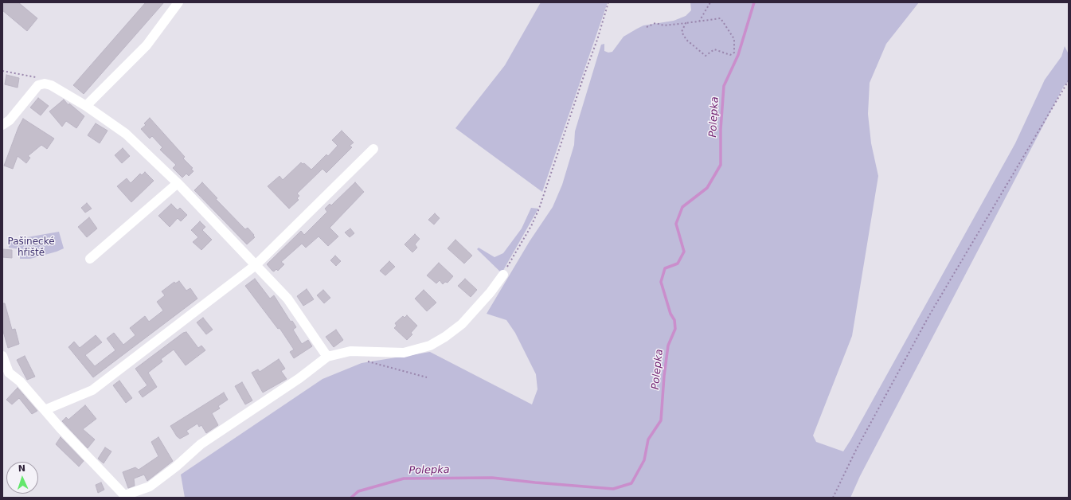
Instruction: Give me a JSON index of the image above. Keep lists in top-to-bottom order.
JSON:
{
  "water": ["Polepka"],
  "parks": ["Pašinecké hřiště"],
  "north": "top"
}
